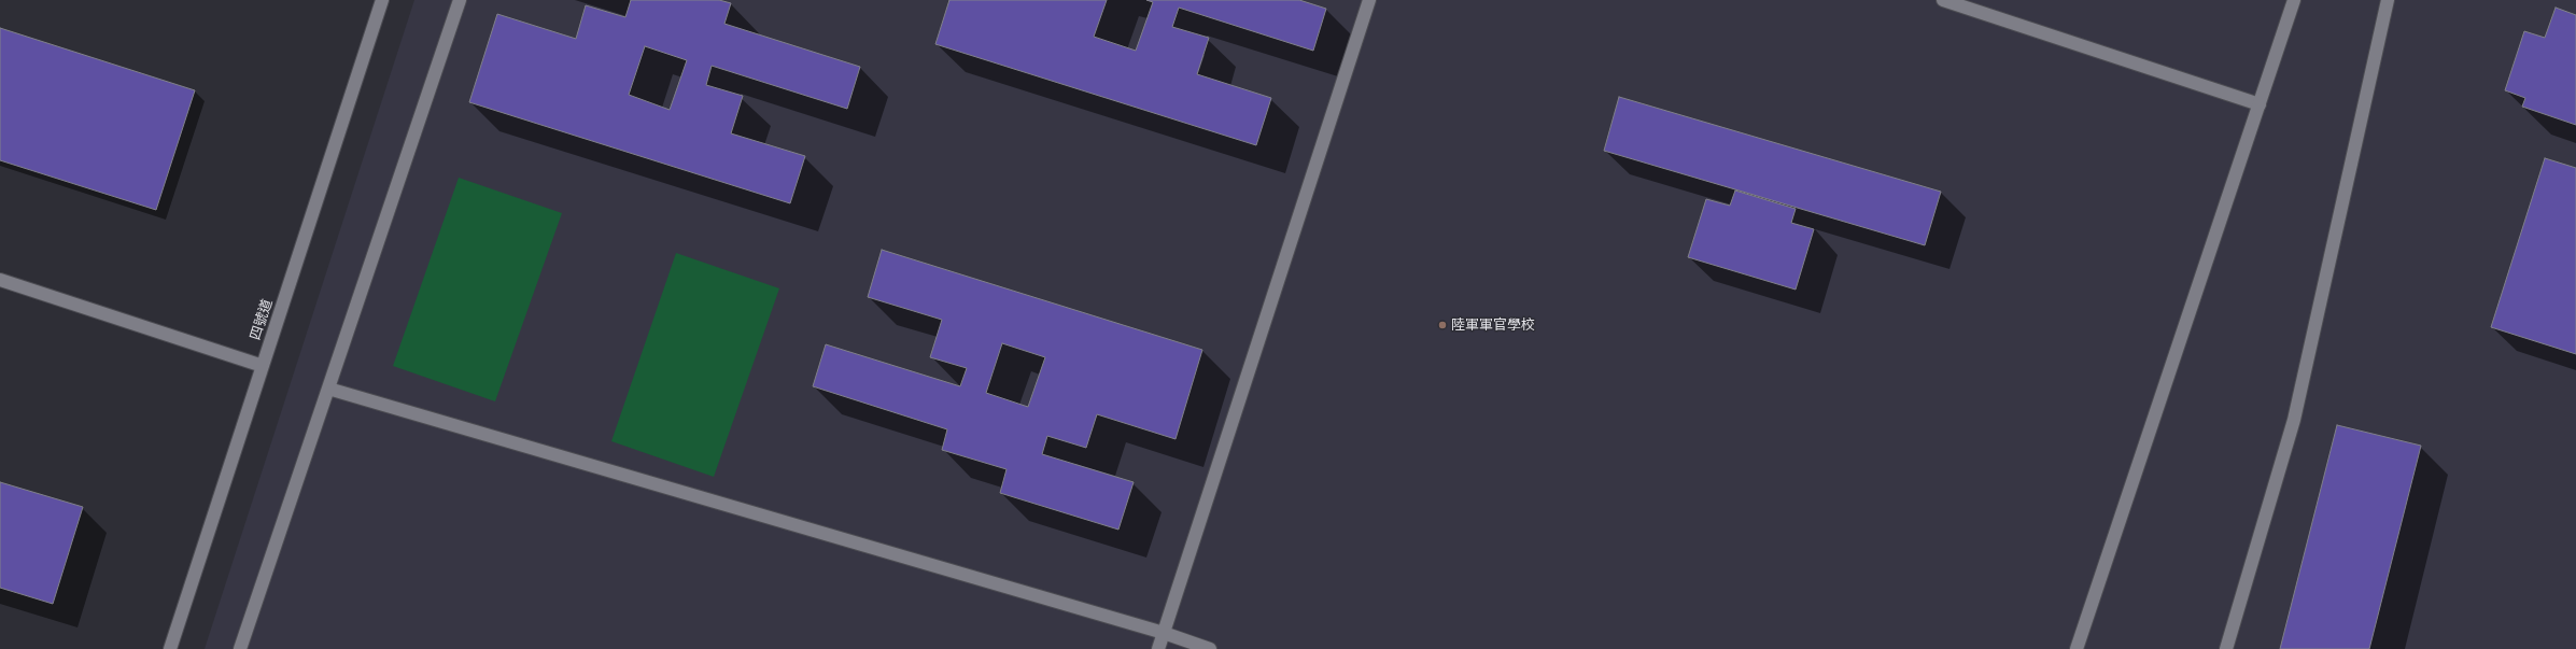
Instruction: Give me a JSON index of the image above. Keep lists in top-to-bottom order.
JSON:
{
  "streets": {
    "street": ["四號道"]
  },
  "places": ["陸軍軍官學校"]
}
